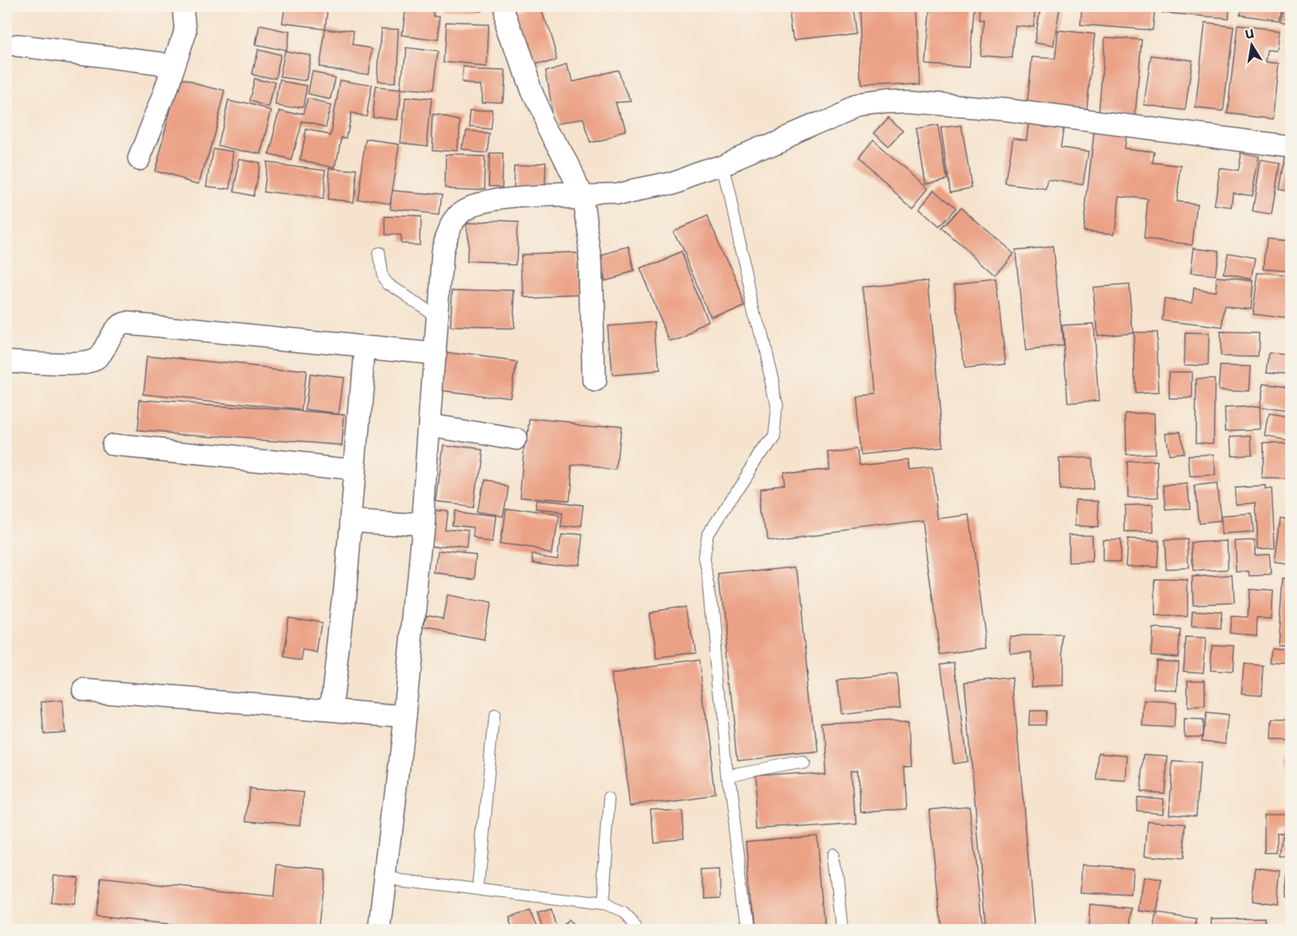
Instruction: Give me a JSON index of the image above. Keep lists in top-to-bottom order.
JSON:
{
  "north": "top"
}
